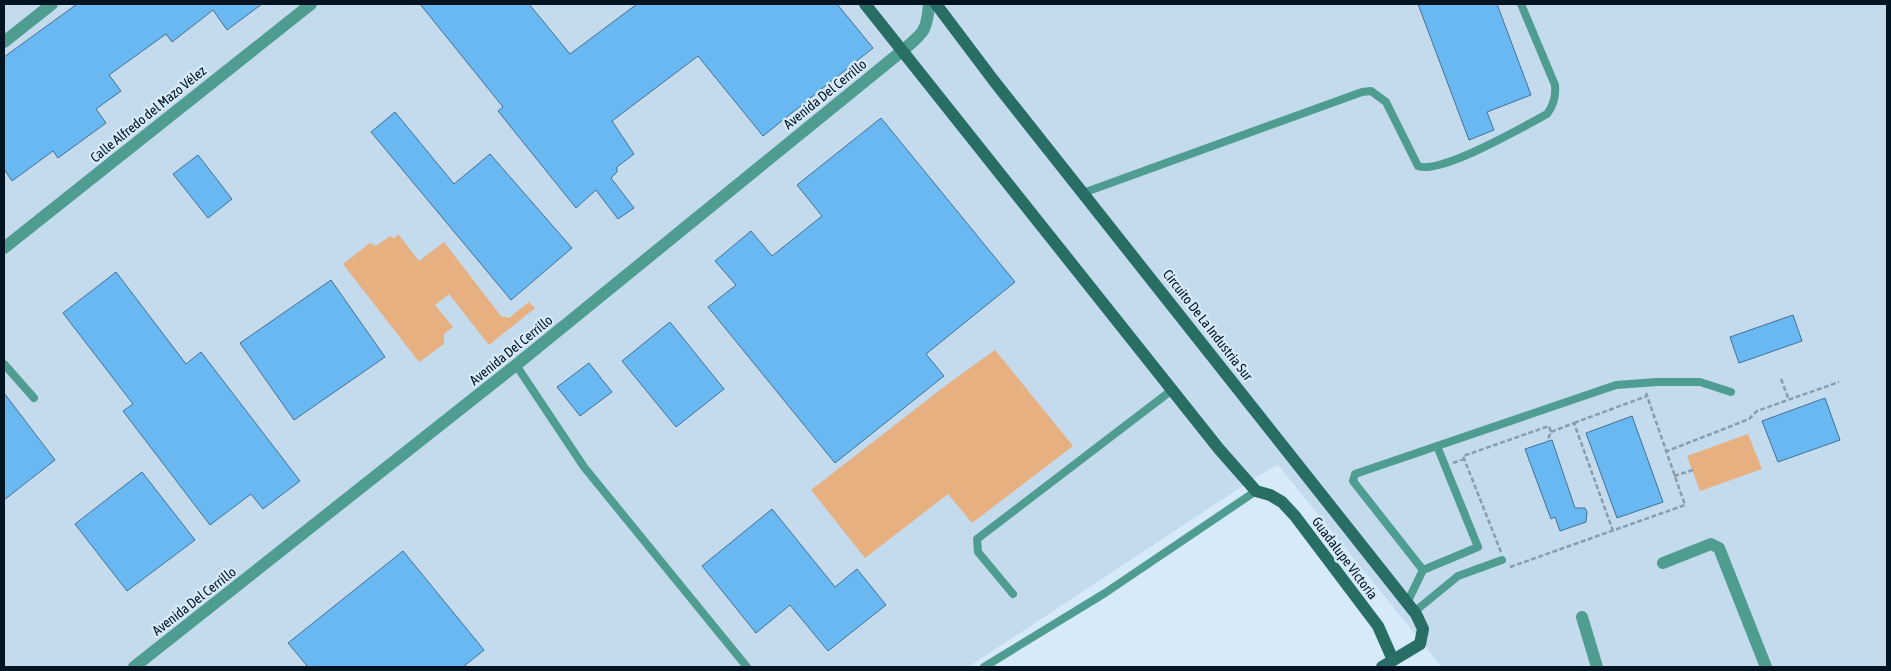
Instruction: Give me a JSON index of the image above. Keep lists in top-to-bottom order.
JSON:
{
  "streets": {
    "main road": ["Circuito De La Industria Sur", "Guadalupe Victoria"],
    "street": ["Avenida Del Cerrillo", "Calle Alfredo del Mazo Vélez"]
  },
  "crossings": [
    ["Circuito De La Industria Sur", "Guadalupe Victoria"]
  ]
}
